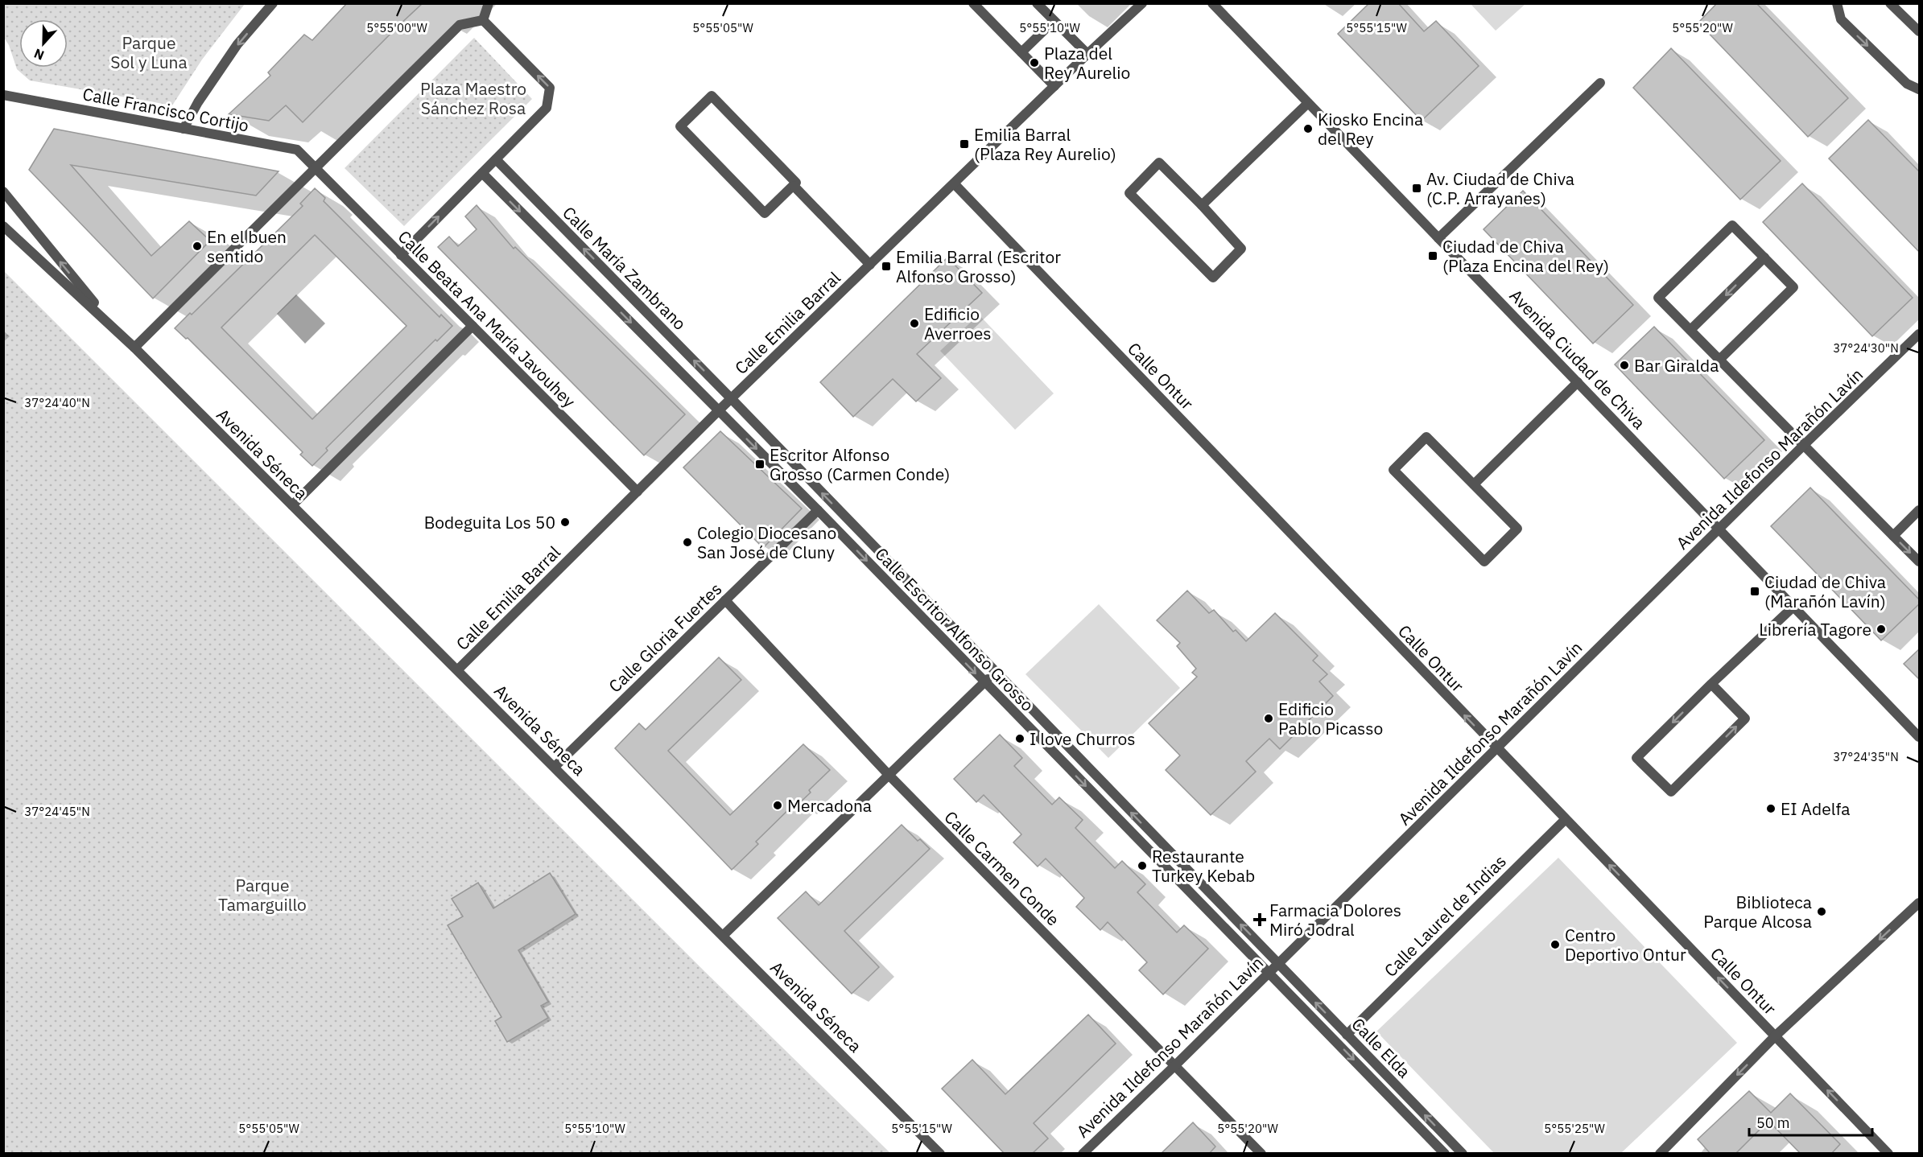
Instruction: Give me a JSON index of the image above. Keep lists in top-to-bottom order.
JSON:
{
  "streets": {
    "street": [
      "Calle Francisco Cortijo",
      "Calle María Zambrano",
      "Calle Beata Ana María Javouhey",
      "Calle Emilia Barral",
      "Avenida Ciudad de Chiva",
      "Calle Ontur",
      "Avenida Séneca",
      "Avenida Ildefonso Marañón Lavín",
      "Calle Escritor Alfonso Grosso",
      "Calle Gloria Fuertes",
      "Calle Carmen Conde",
      "Calle Laurel de Indias",
      "Calle Elda"
    ]
  },
  "crossings": [
    ["Calle Francisco Cortijo", "Calle Beata Ana María Javouhey"],
    ["Calle María Zambrano", "Calle Emilia Barral"],
    ["Calle María Zambrano", "Calle Escritor Alfonso Grosso"],
    ["Calle Beata Ana María Javouhey", "Calle Emilia Barral"],
    ["Calle Emilia Barral", "Calle Ontur"],
    ["Calle Emilia Barral", "Avenida Séneca"],
    ["Calle Emilia Barral", "Calle Escritor Alfonso Grosso"],
    ["Avenida Ciudad de Chiva", "Avenida Ildefonso Marañón Lavín"],
    ["Calle Ontur", "Avenida Ildefonso Marañón Lavín"],
    ["Calle Ontur", "Calle Laurel de Indias"],
    ["Avenida Séneca", "Calle Gloria Fuertes"],
    ["Avenida Ildefonso Marañón Lavín", "Calle Escritor Alfonso Grosso"],
    ["Avenida Ildefonso Marañón Lavín", "Calle Carmen Conde"],
    ["Avenida Ildefonso Marañón Lavín", "Calle Elda"],
    ["Calle Escritor Alfonso Grosso", "Calle Gloria Fuertes"],
    ["Calle Escritor Alfonso Grosso", "Calle Elda"],
    ["Calle Gloria Fuertes", "Calle Carmen Conde"],
    ["Calle Laurel de Indias", "Calle Elda"]
  ],
  "one_way": ["Calle Ontur"],
  "parks": ["Parque Sol y Luna", "Plaza Maestro Sánchez Rosa", "Parque Tamarguillo"],
  "places": {
    "other": [
      "Plaza del Rey Aurelio",
      "Kiosko Encina del Rey",
      "En el buen sentido",
      "Edificio Averroes",
      "Bar Giralda",
      "Bodeguita Los 50",
      "Colegio Diocesano San José de Cluny",
      "Librería Tagore",
      "Edificio Pablo Picasso",
      "I love Churros",
      "Mercadona",
      "EI Adelfa",
      "Restaurante Turkey Kebab",
      "Biblioteca Parque Alcosa",
      "Centro Deportivo Ontur"
    ],
    "transit": [
      "Emilia Barral (Plaza Rey Aurelio)",
      "Av. Ciudad de Chiva (C.P. Arrayanes)",
      "Ciudad de Chiva (Plaza Encina del Rey)",
      "Emilia Barral (Escritor Alfonso Grosso)",
      "Escritor Alfonso Grosso (Carmen Conde)",
      "Ciudad de Chiva (Marañón Lavín)"
    ],
    "health": ["Farmacia Dolores Miró Jodral"]
  },
  "scale_bar": "50 m",
  "north": "bottom",
  "coordinates": [
    "5°55'00\"W",
    "5°55'05\"W",
    "5°55'10\"W",
    "5°55'15\"W",
    "5°55'20\"W",
    "37°24'30\"N",
    "37°24'40\"N",
    "37°24'35\"N",
    "37°24'45\"N",
    "5°55'25\"W"
  ]
}
